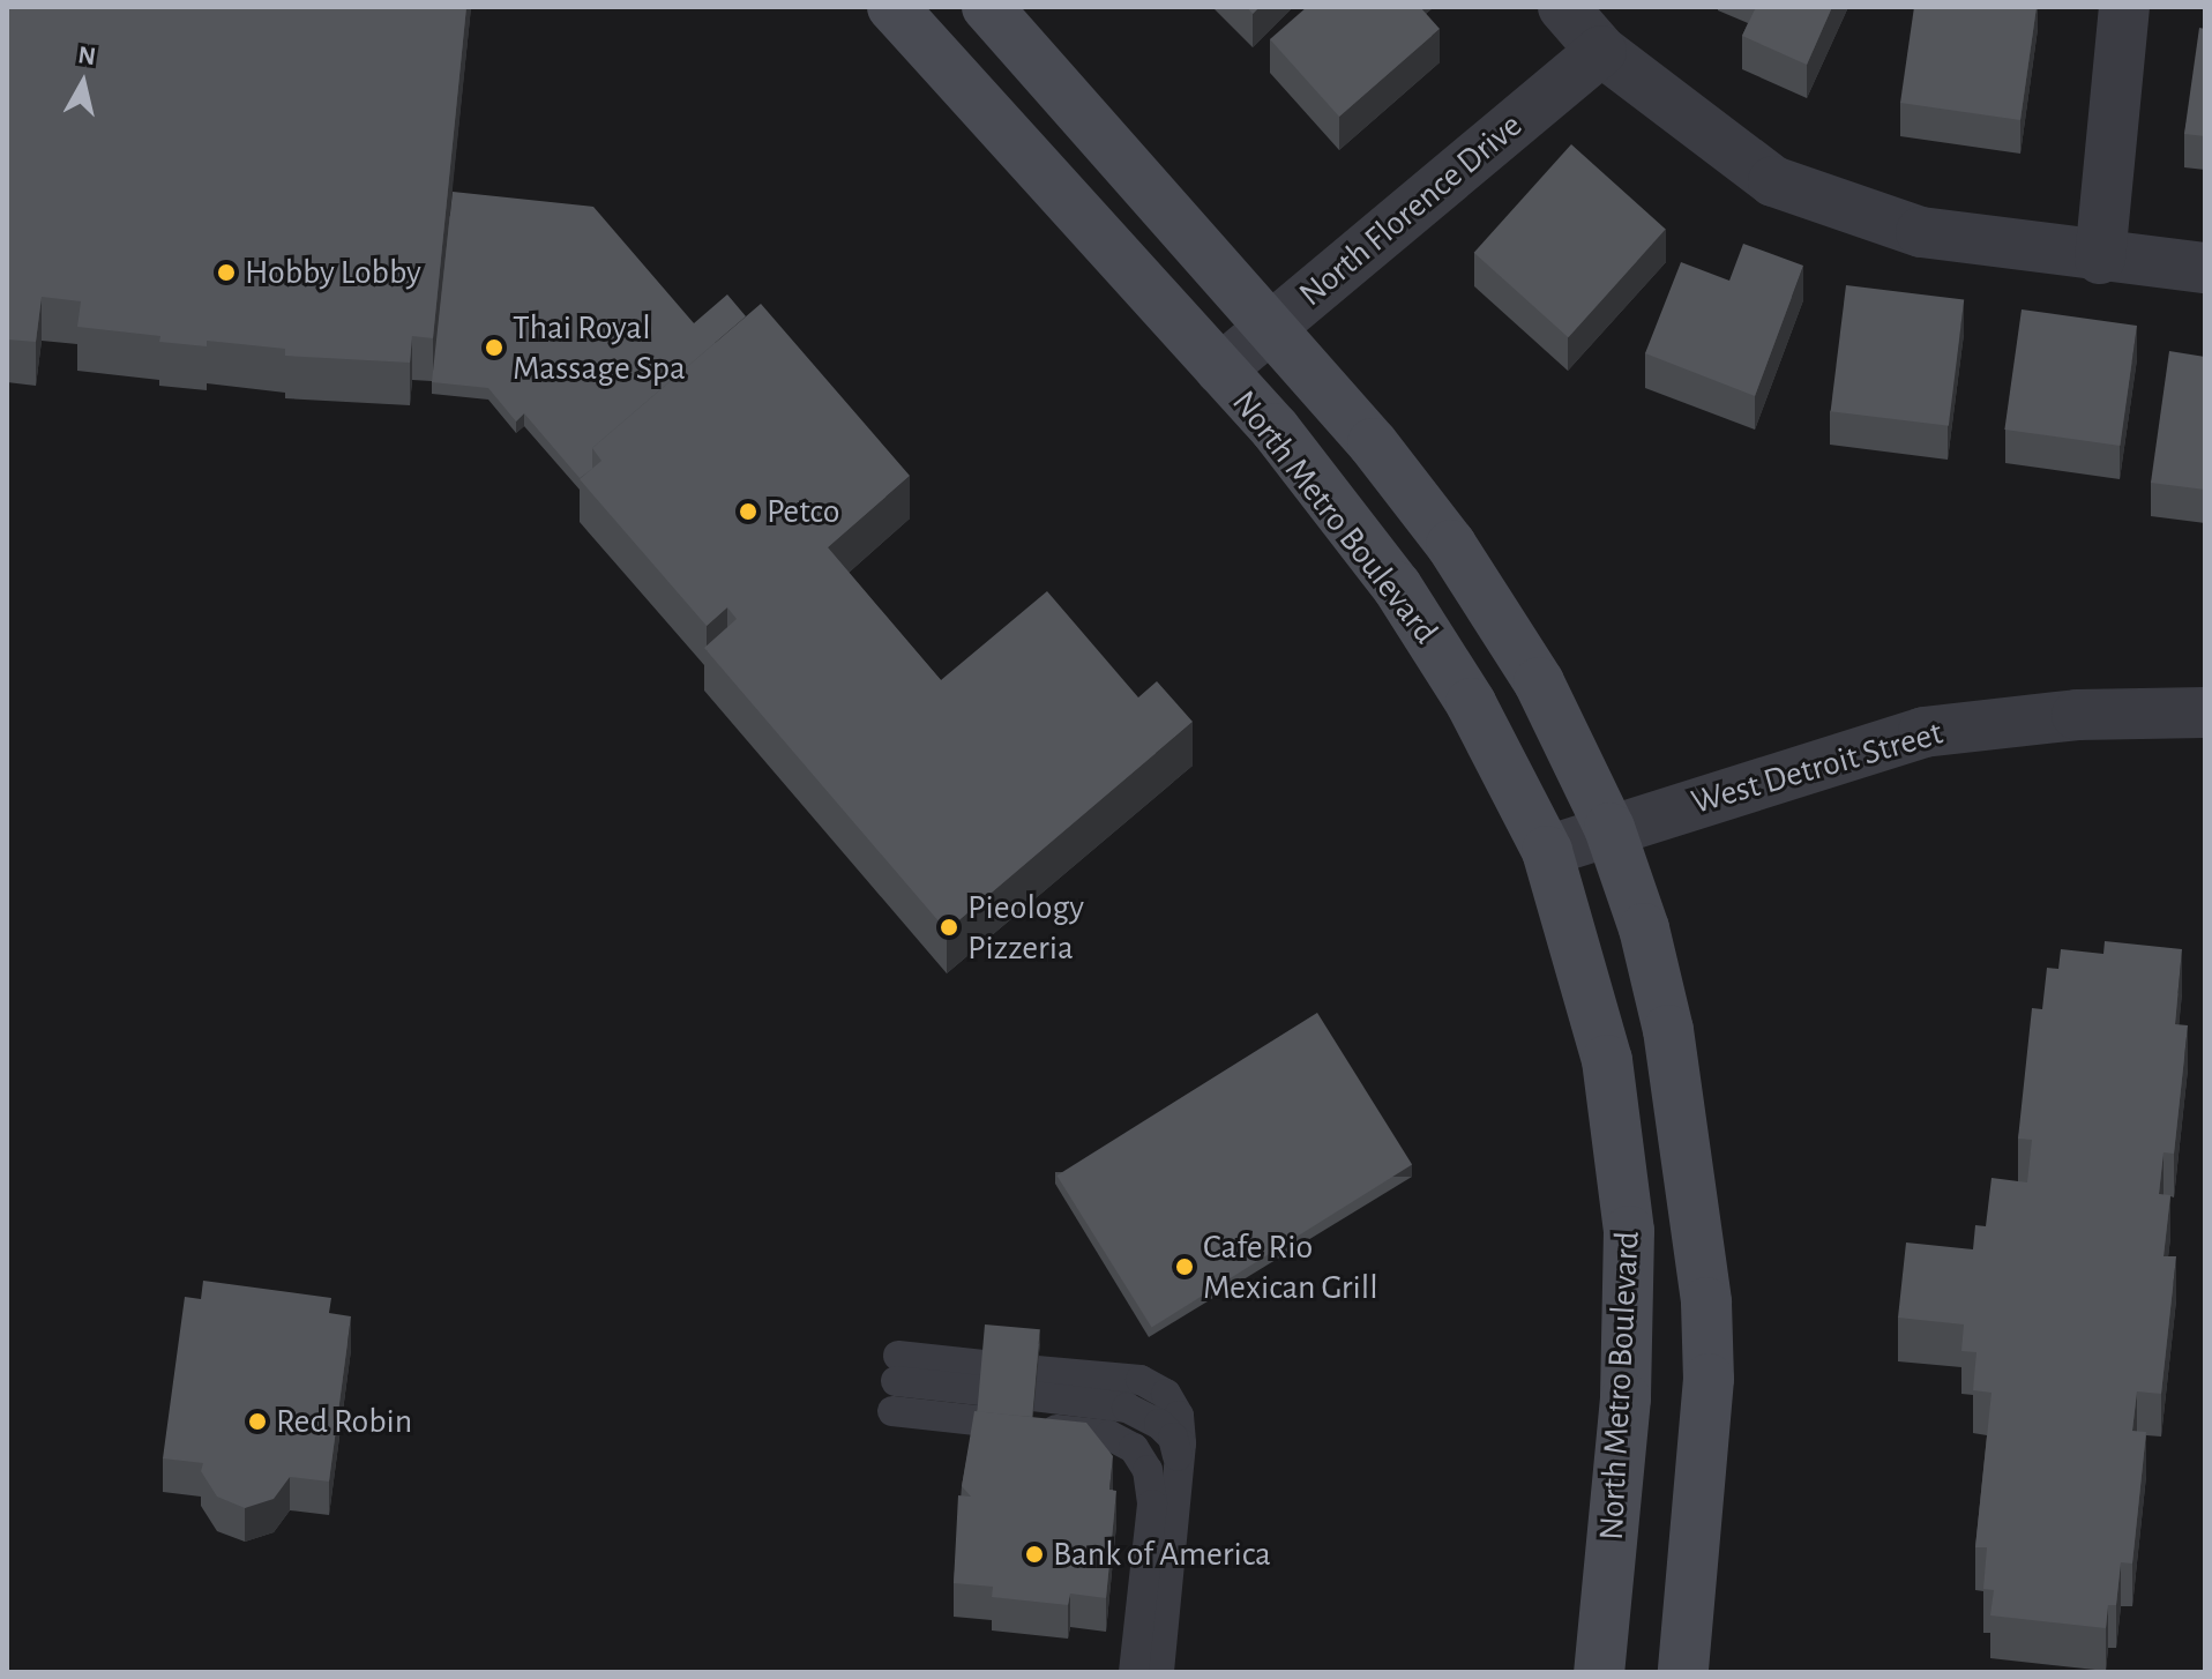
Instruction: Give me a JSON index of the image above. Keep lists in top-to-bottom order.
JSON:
{
  "streets": {
    "street": ["North Florence Drive", "North Metro Boulevard", "West Detroit Street"]
  },
  "crossings": [
    ["North Florence Drive", "North Metro Boulevard"],
    ["North Metro Boulevard", "West Detroit Street"]
  ],
  "places": [
    "Hobby Lobby",
    "Thai Royal Massage Spa",
    "Petco",
    "Pieology Pizzeria",
    "Cafe Rio Mexican Grill",
    "Red Robin",
    "Bank of America"
  ],
  "north": "top"
}
